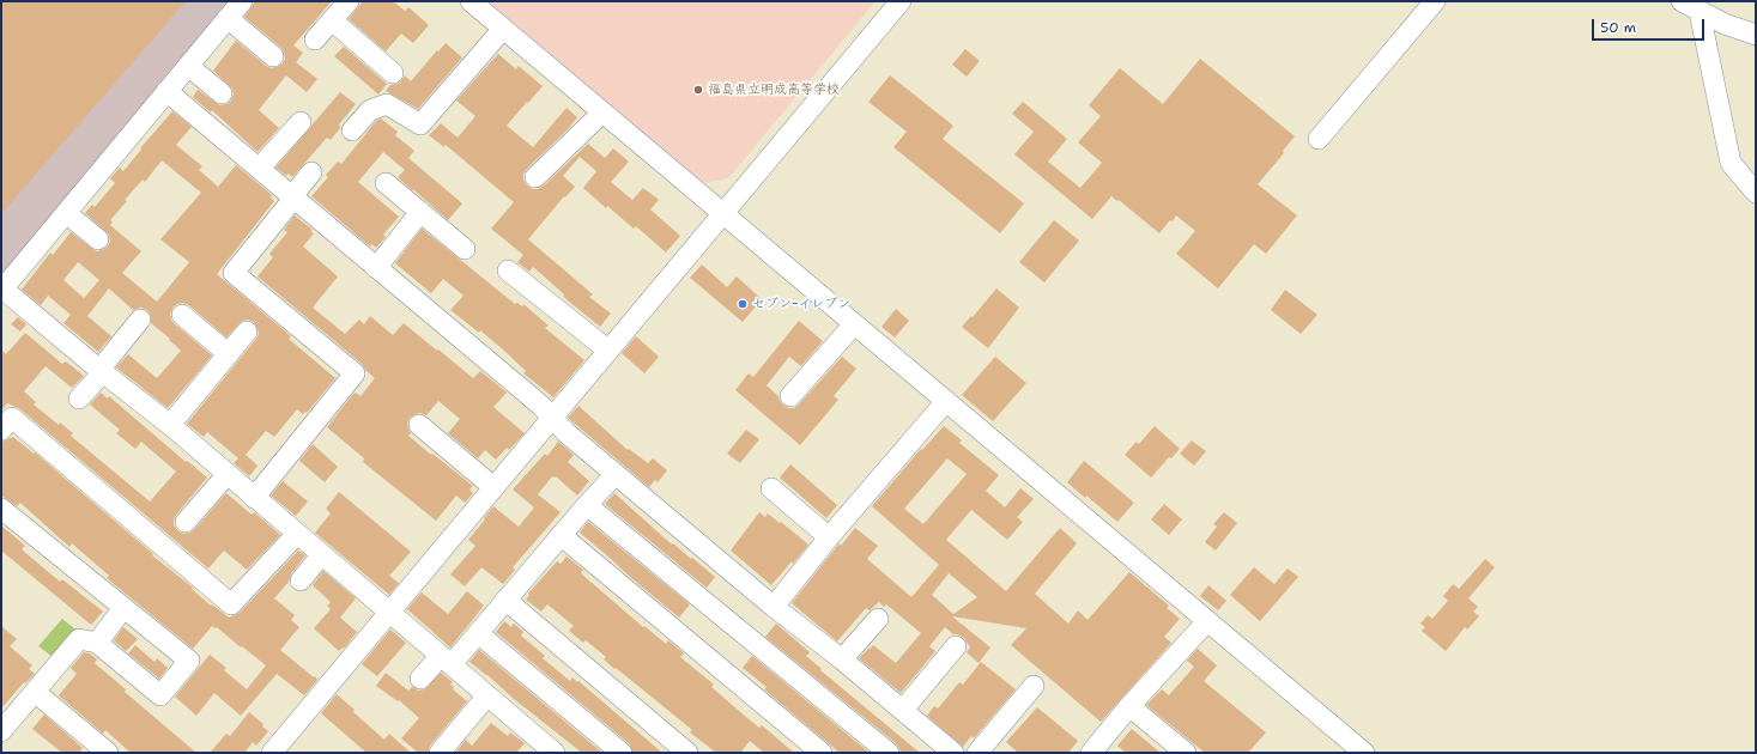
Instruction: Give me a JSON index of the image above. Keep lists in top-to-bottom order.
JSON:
{
  "places": ["福島県立明成高等学校", "セブン-イレブン"],
  "scale_bar": "50 m"
}
